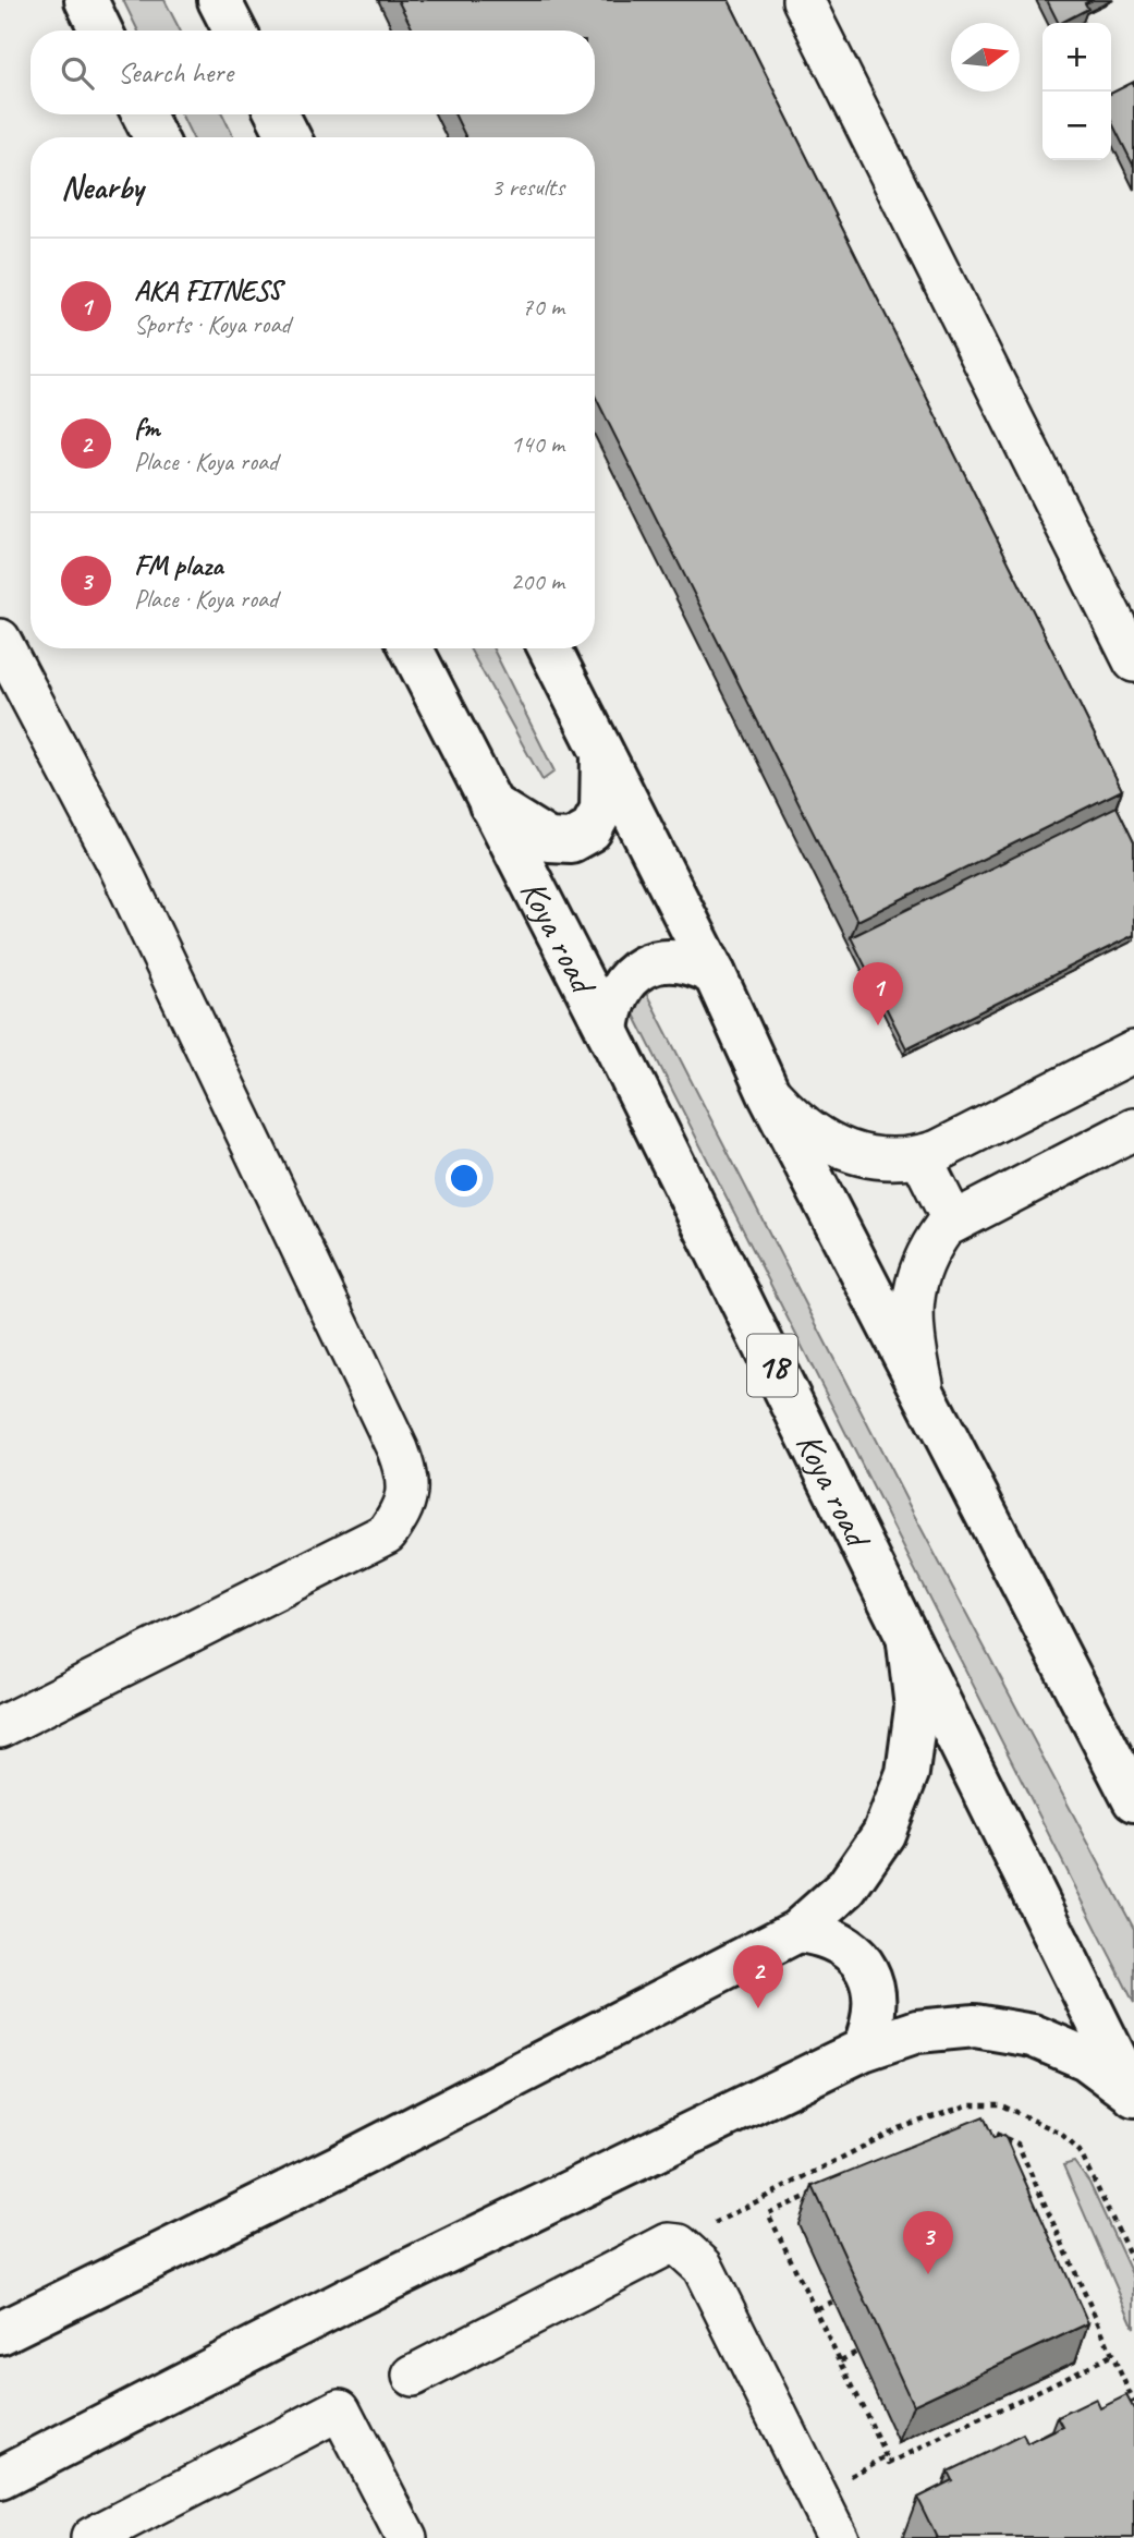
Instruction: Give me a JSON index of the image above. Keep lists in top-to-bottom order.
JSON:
{
  "streets": {
    "main road": ["Koya road", "18"]
  },
  "north": "right",
  "page": {
    "map_buttons": ["+", "−"],
    "search": "Search here",
    "heading": ["Nearby", "3 results"],
    "list": [
      {
        "mark": "1",
        "name": "AKA FITNESS",
        "note": "Sports · Koya road",
        "value": "70 m"
      },
      {
        "mark": "2",
        "name": "fm",
        "note": "Place · Koya road",
        "value": "140 m"
      },
      {
        "mark": "3",
        "name": "FM plaza",
        "note": "Place · Koya road",
        "value": "200 m"
      }
    ],
    "pins": ["1", "2", "3"]
  }
}
